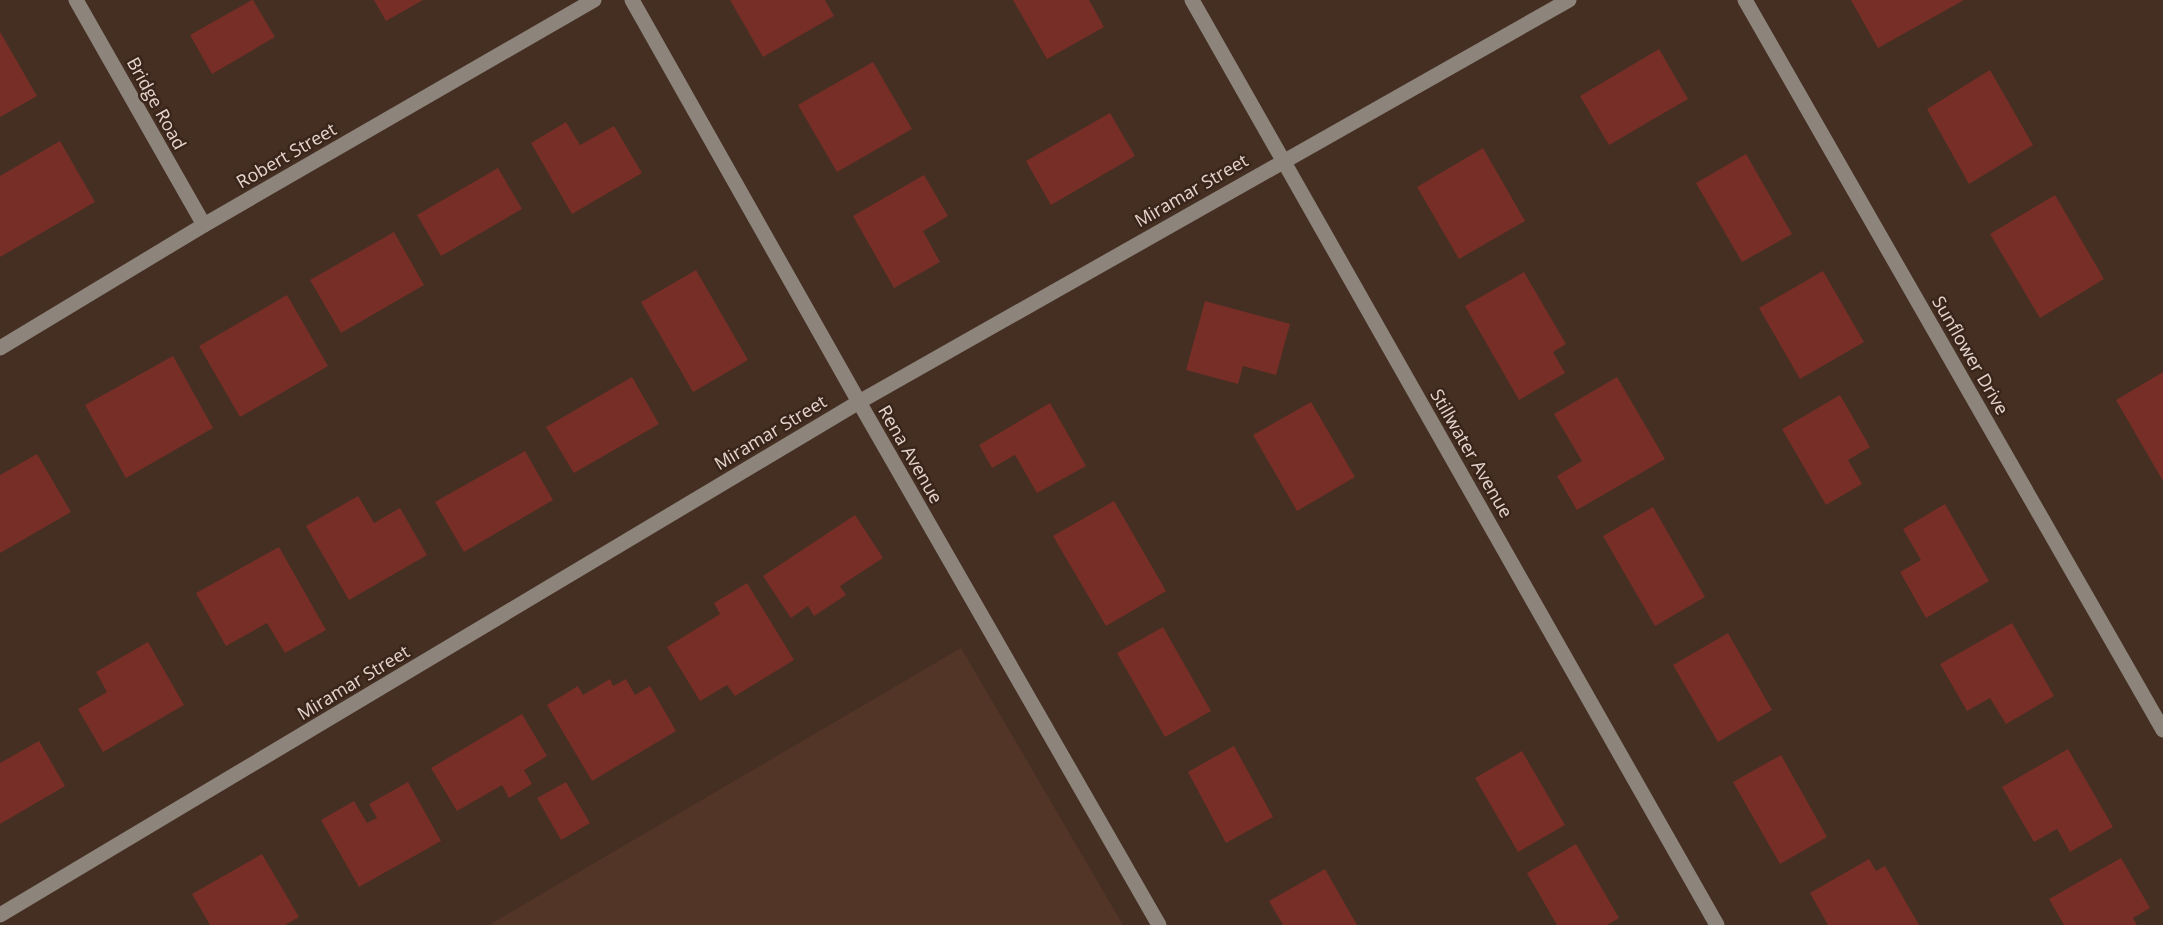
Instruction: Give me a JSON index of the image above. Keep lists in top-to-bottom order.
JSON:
{
  "streets": {
    "street": [
      "Bridge Road",
      "Robert Street",
      "Miramar Street",
      "Sunflower Drive",
      "Stillwater Avenue",
      "Rena Avenue"
    ]
  },
  "crossings": [
    ["Bridge Road", "Robert Street"],
    ["Miramar Street", "Stillwater Avenue"],
    ["Miramar Street", "Rena Avenue"]
  ]
}
